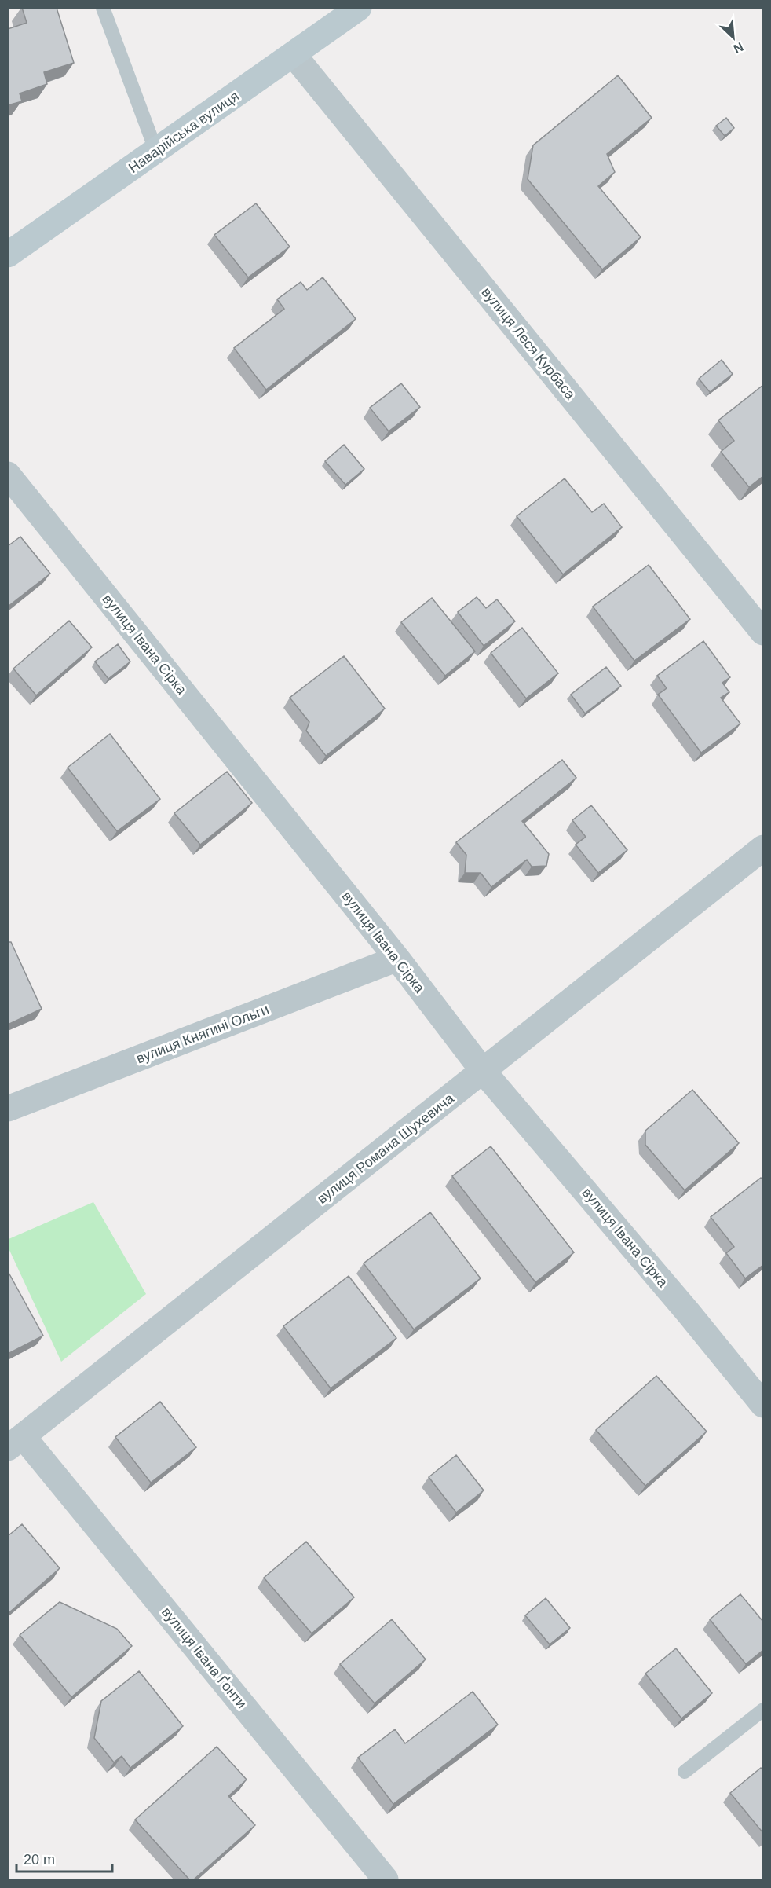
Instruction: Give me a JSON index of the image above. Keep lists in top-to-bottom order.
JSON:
{
  "streets": {
    "street": [
      "Наварійська вулиця",
      "вулиця Леся Курбаса",
      "вулиця Івана Сірка",
      "вулиця Княгині Ольги",
      "вулиця Романа Шухевича",
      "вулиця Івана Ґонти"
    ]
  },
  "crossings": [
    ["Наварійська вулиця", "вулиця Леся Курбаса"],
    ["вулиця Івана Сірка", "вулиця Княгині Ольги"],
    ["вулиця Івана Сірка", "вулиця Романа Шухевича"],
    ["вулиця Романа Шухевича", "вулиця Івана Ґонти"]
  ],
  "scale_bar": "20 m",
  "north": "bottom right"
}
